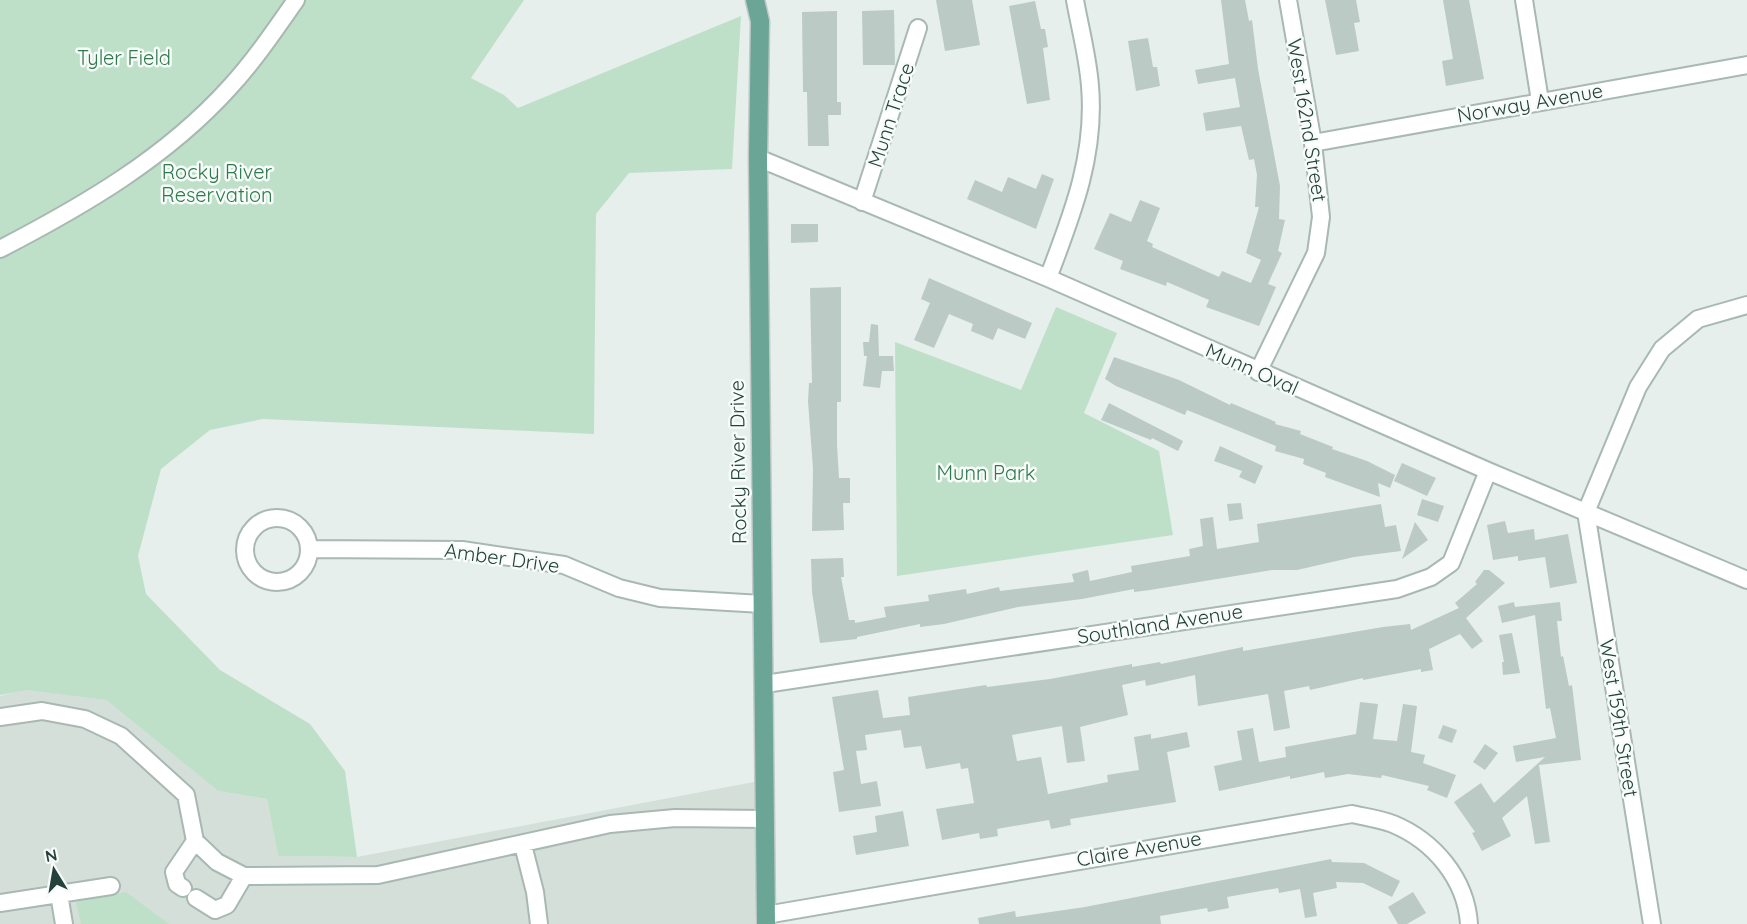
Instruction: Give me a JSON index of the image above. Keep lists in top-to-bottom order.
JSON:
{
  "streets": {
    "main road": ["Rocky River Drive"],
    "street": [
      "Norway Avenue",
      "Munn Trace",
      "West 162nd Street",
      "Munn Oval",
      "Amber Drive",
      "Southland Avenue",
      "West 159th Street",
      "Claire Avenue"
    ]
  },
  "crossings": [
    ["Norway Avenue", "West 162nd Street"],
    ["Munn Trace", "Munn Oval"],
    ["West 162nd Street", "Munn Oval"],
    ["Munn Oval", "Rocky River Drive"],
    ["Munn Oval", "Southland Avenue"],
    ["Munn Oval", "West 159th Street"],
    ["Rocky River Drive", "Amber Drive"],
    ["Rocky River Drive", "Southland Avenue"],
    ["Rocky River Drive", "Claire Avenue"]
  ],
  "parks": ["Tyler Field", "Rocky River Reservation", "Munn Park"],
  "north": "top"
}
